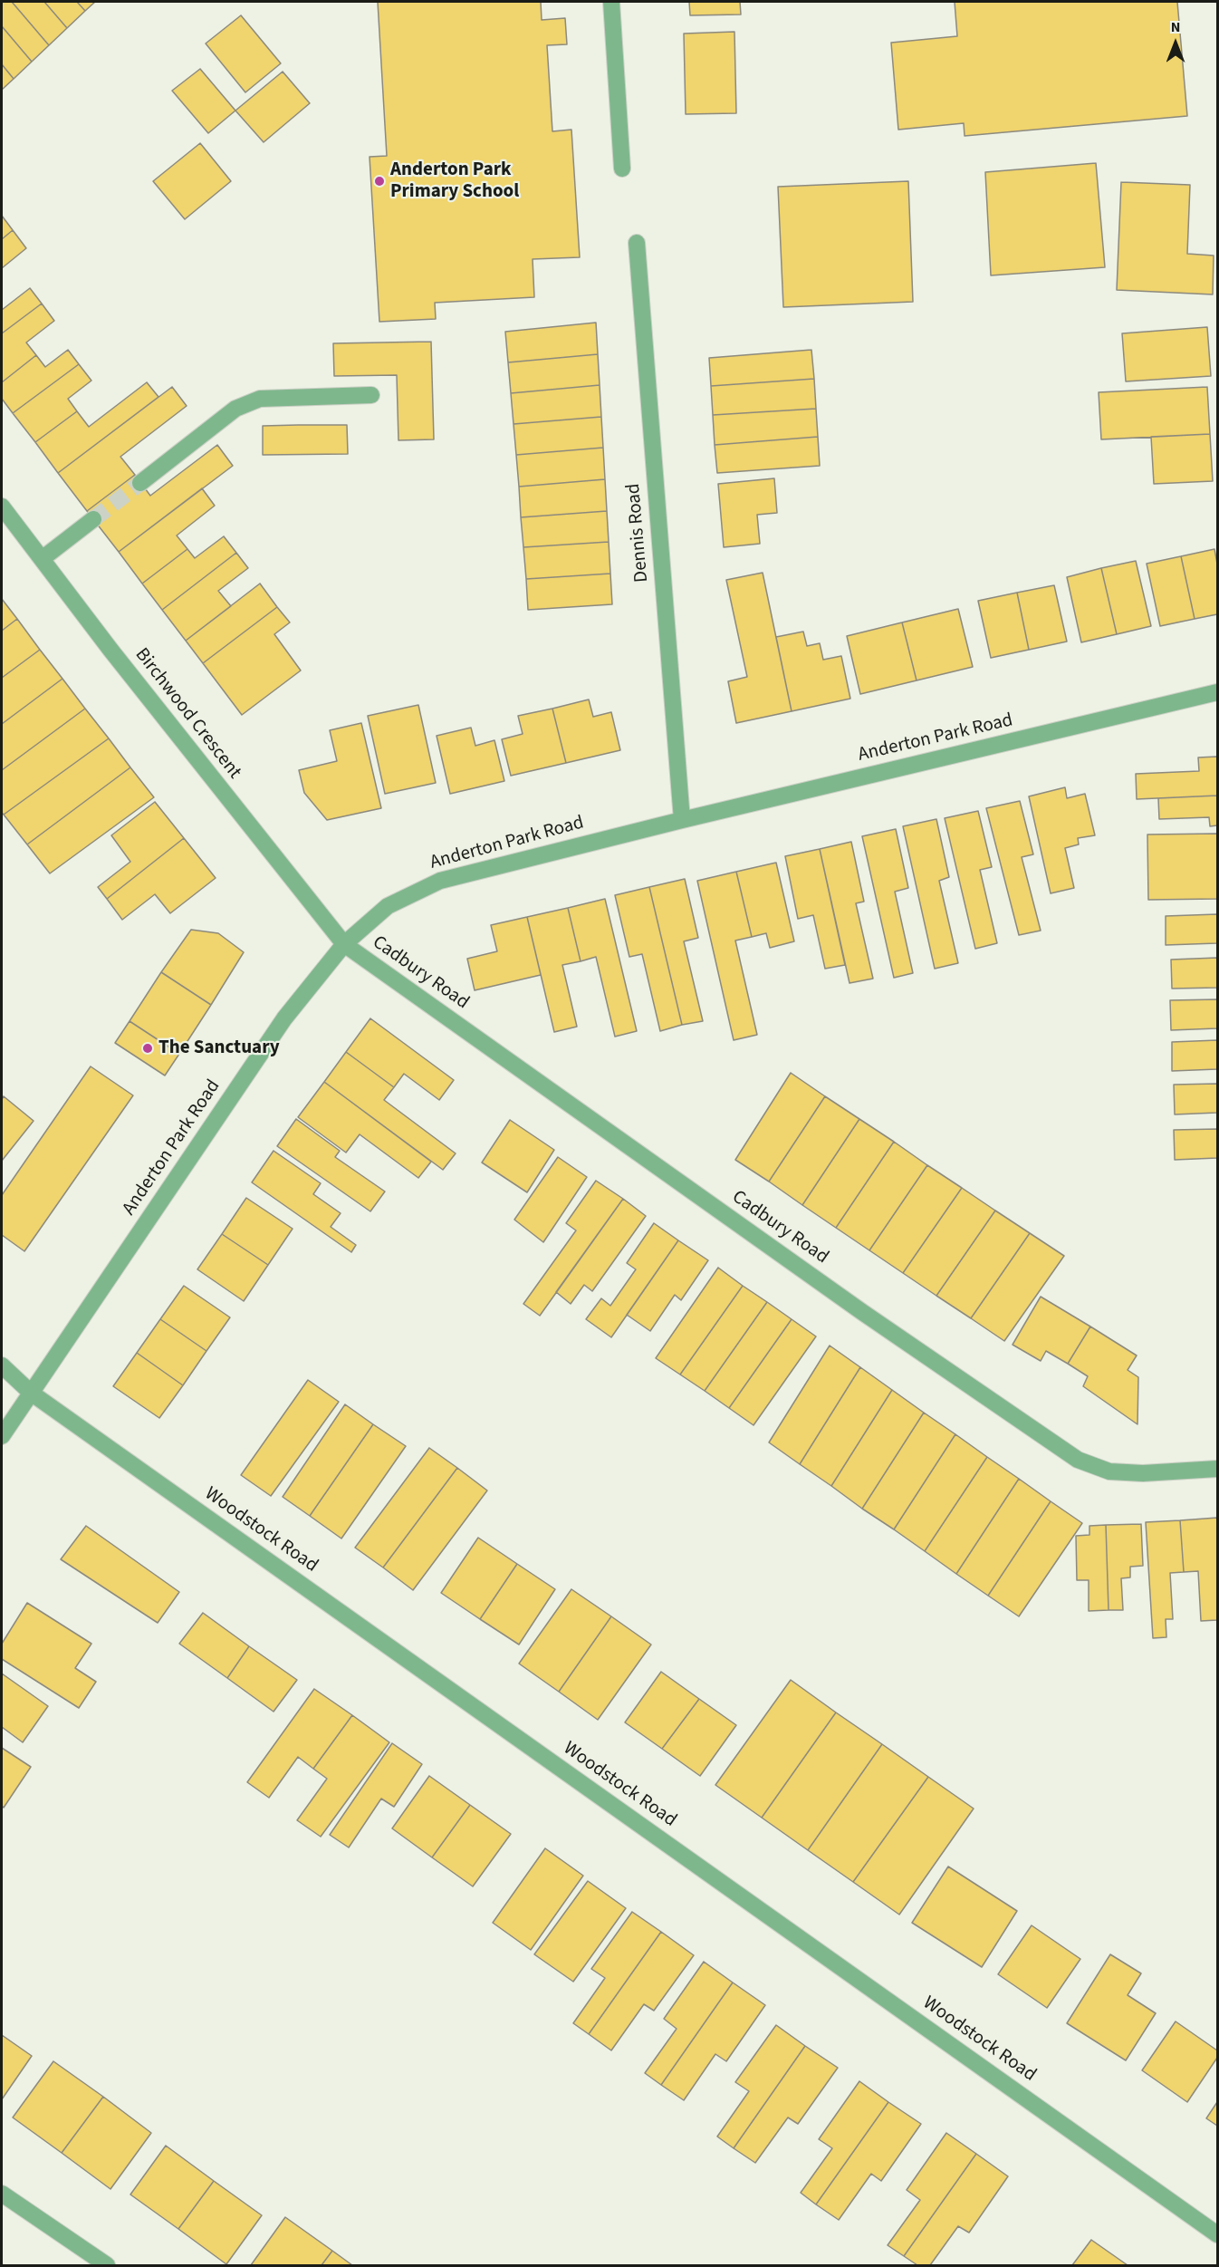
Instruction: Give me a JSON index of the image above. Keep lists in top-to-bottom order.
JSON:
{
  "streets": {
    "street": [
      "Dennis Road",
      "Birchwood Crescent",
      "Anderton Park Road",
      "Cadbury Road",
      "Woodstock Road"
    ]
  },
  "crossings": [
    ["Dennis Road", "Anderton Park Road"],
    ["Birchwood Crescent", "Anderton Park Road"],
    ["Birchwood Crescent", "Cadbury Road"],
    ["Anderton Park Road", "Cadbury Road"],
    ["Anderton Park Road", "Woodstock Road"]
  ],
  "places": ["Anderton Park Primary School", "The Sanctuary"],
  "north": "top"
}
